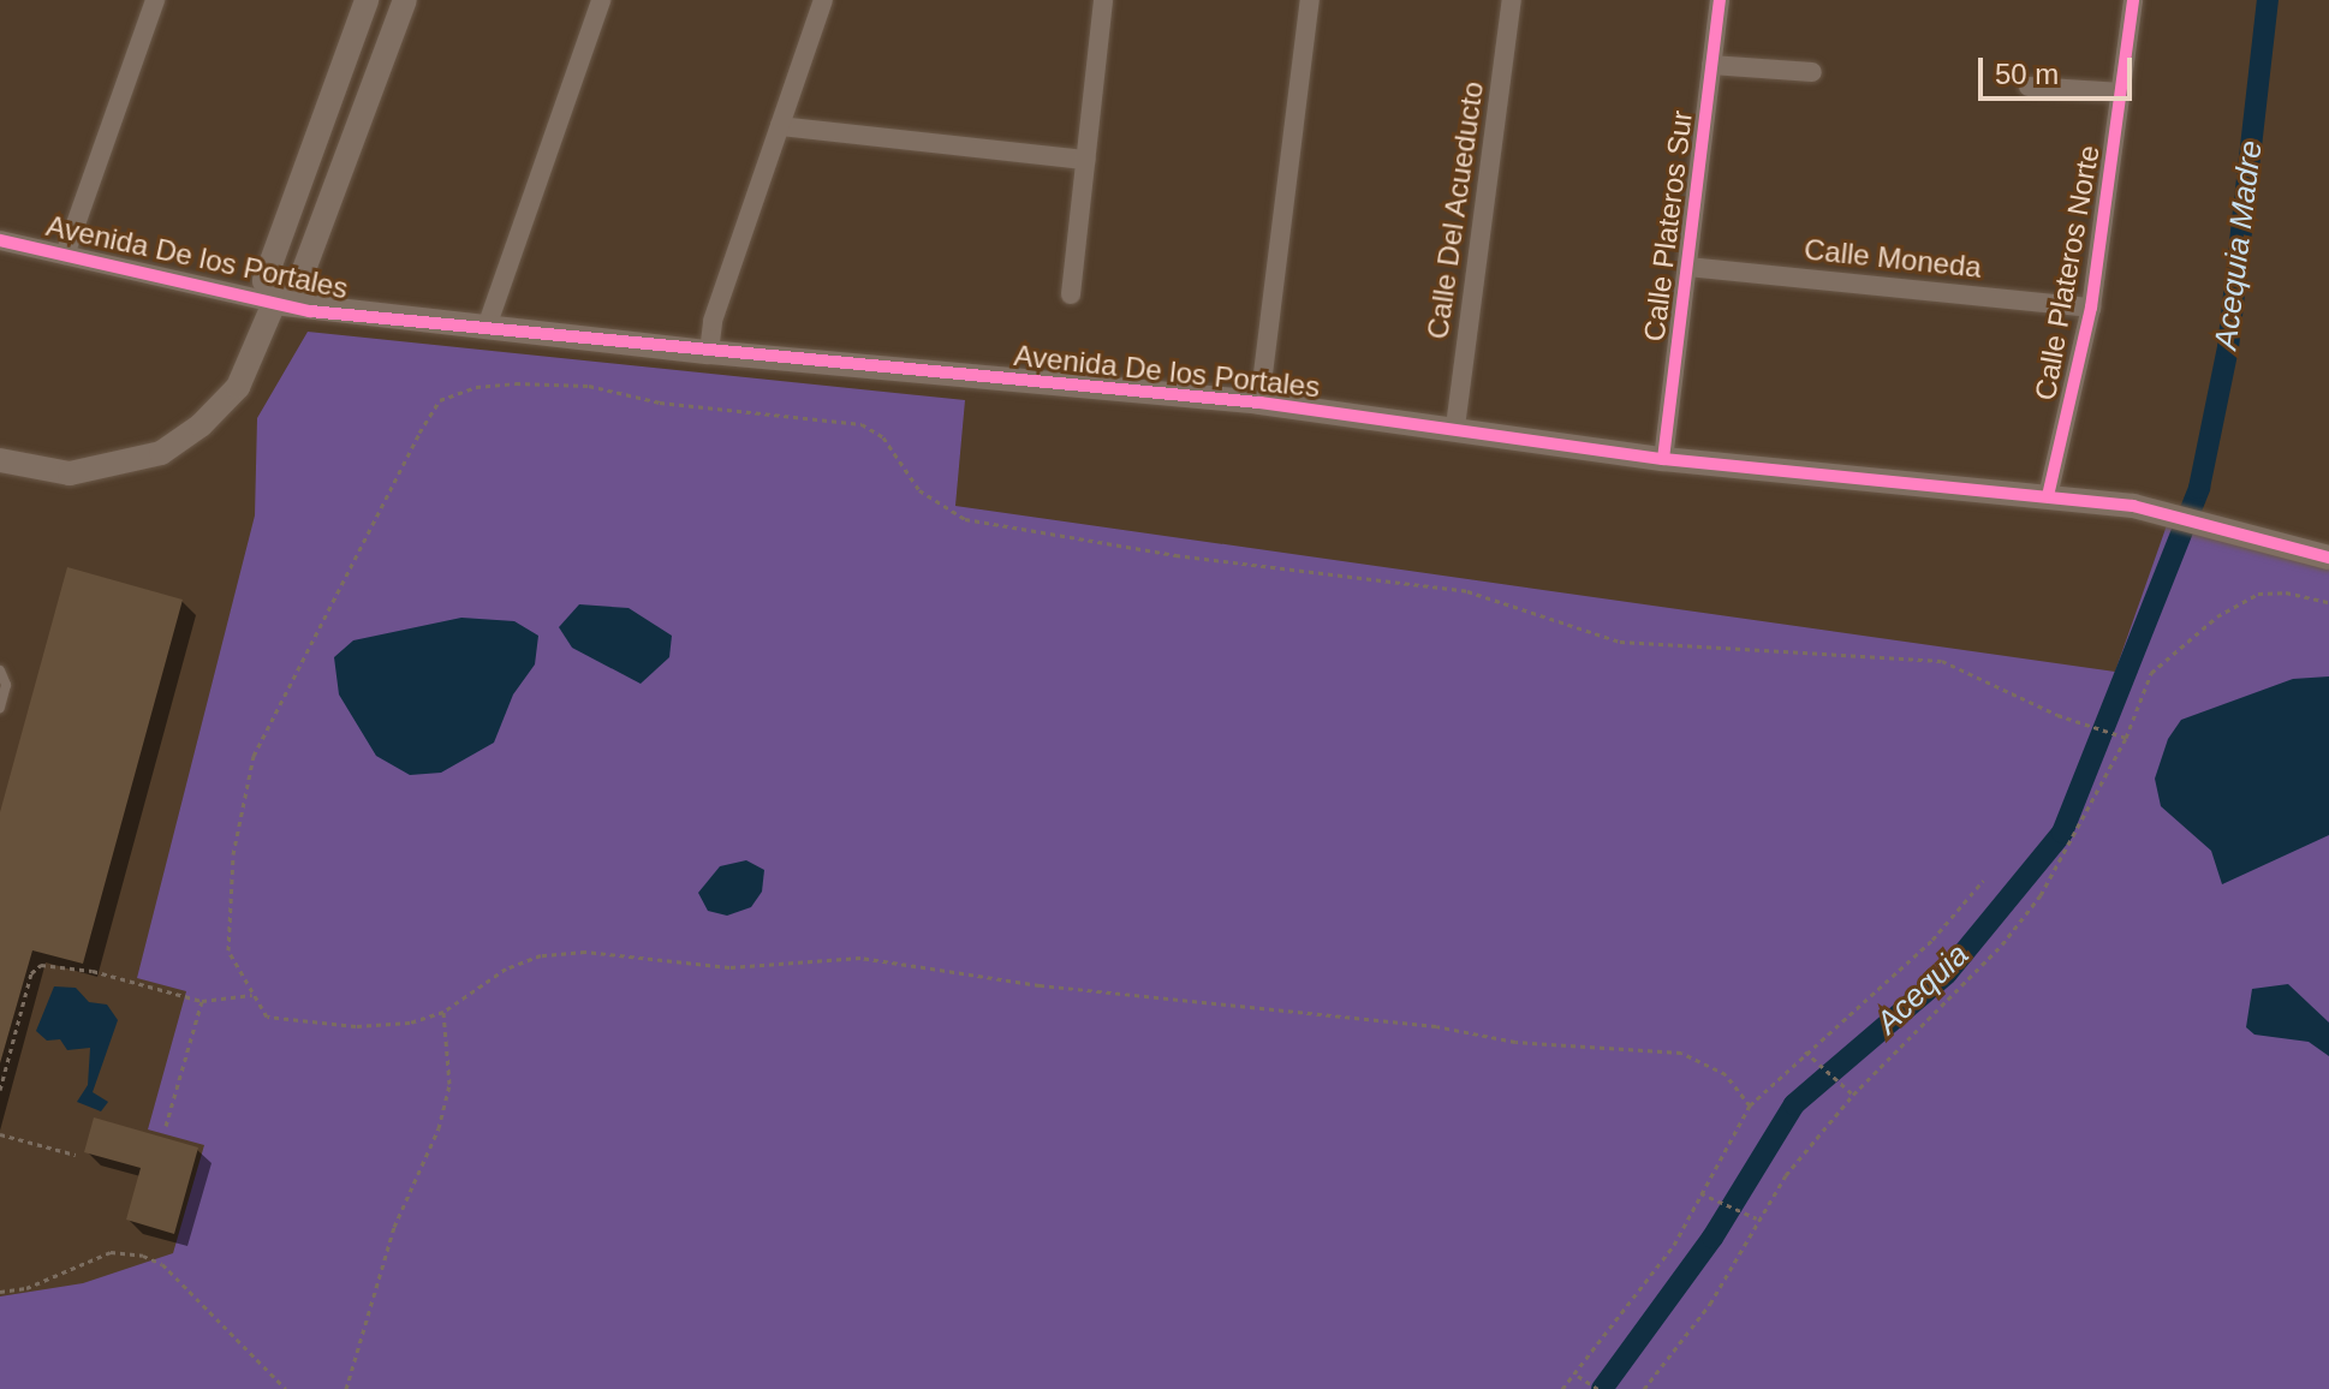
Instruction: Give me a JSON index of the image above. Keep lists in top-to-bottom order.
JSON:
{
  "streets": {
    "street": [
      "Calle Del Acueducto",
      "Calle Plateros Sur",
      "Avenida De los Portales",
      "Calle Moneda",
      "Calle Plateros Norte"
    ]
  },
  "crossings": [
    ["Calle Del Acueducto", "Avenida De los Portales"],
    ["Calle Plateros Sur", "Avenida De los Portales"],
    ["Calle Plateros Sur", "Calle Moneda"],
    ["Avenida De los Portales", "Calle Plateros Norte"],
    ["Calle Moneda", "Calle Plateros Norte"]
  ],
  "water": ["Acequia Madre", "Acequia"],
  "scale_bar": "50 m"
}
